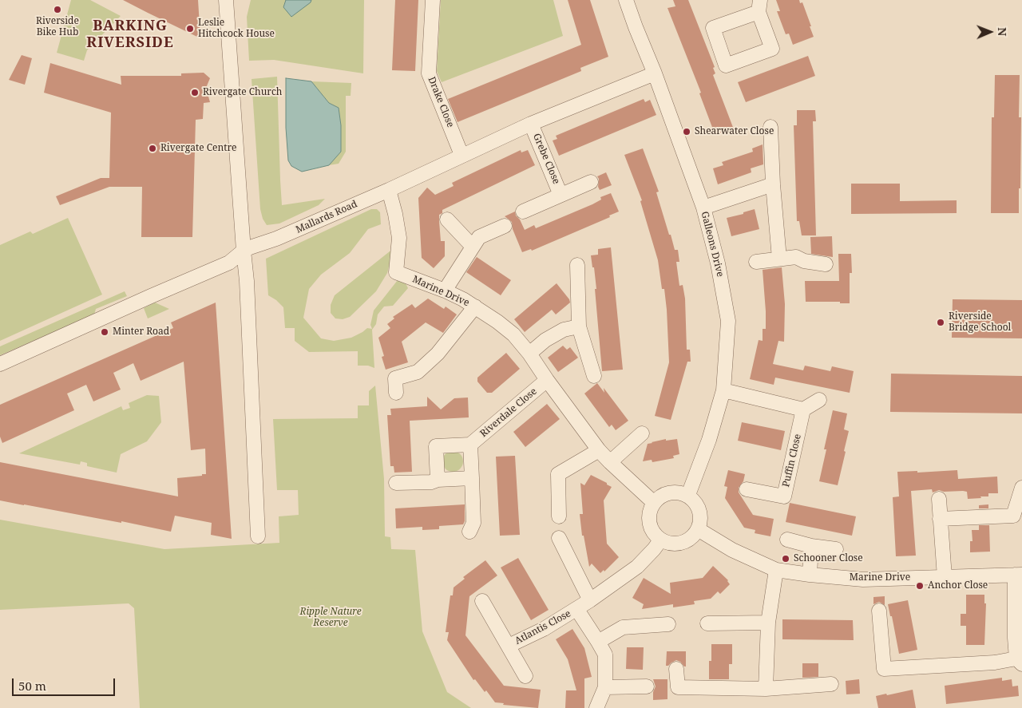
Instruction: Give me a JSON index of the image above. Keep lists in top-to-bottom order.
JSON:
{
  "streets": {
    "street": [
      "Drake Close",
      "Grebe Close",
      "Mallards Road",
      "Galleons Drive",
      "Marine Drive",
      "Riverdale Close",
      "Puffin Close",
      "Atlantis Close"
    ]
  },
  "crossings": [
    ["Drake Close", "Mallards Road"],
    ["Grebe Close", "Mallards Road"],
    ["Mallards Road", "Galleons Drive"],
    ["Mallards Road", "Marine Drive"],
    ["Galleons Drive", "Marine Drive"],
    ["Galleons Drive", "Atlantis Close"],
    ["Marine Drive", "Riverdale Close"],
    ["Marine Drive", "Atlantis Close"]
  ],
  "districts": ["BARKING RIVERSIDE"],
  "parks": ["Ripple Nature Reserve"],
  "places": [
    "Riverside Bike Hub",
    "Leslie Hitchcock House",
    "Rivergate Church",
    "Shearwater Close",
    "Rivergate Centre",
    "Riverside Bridge School",
    "Minter Road",
    "Schooner Close",
    "Anchor Close"
  ],
  "scale_bar": "50 m",
  "north": "right"
}
